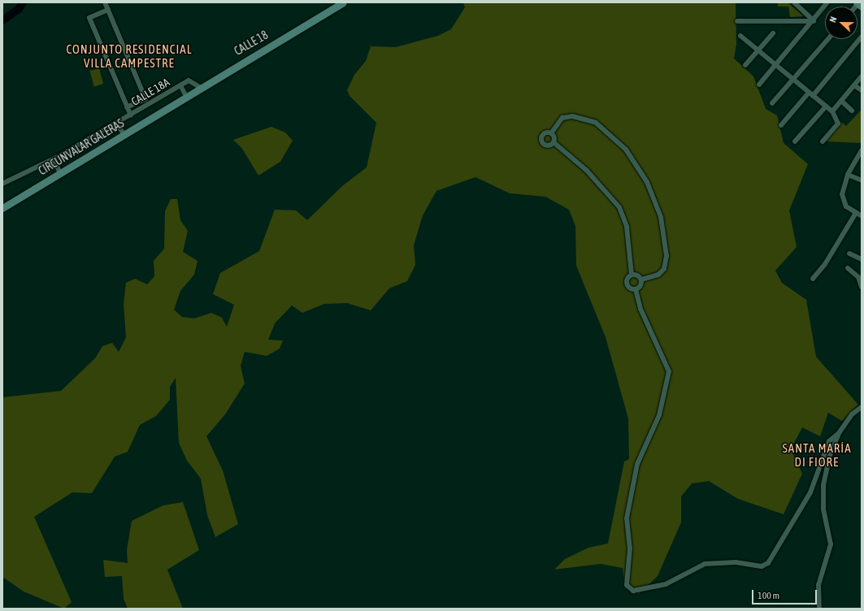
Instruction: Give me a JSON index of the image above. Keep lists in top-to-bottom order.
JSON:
{
  "streets": {
    "main road": ["CALLE 18", "CIRCUNVALAR GALERAS"],
    "street": ["CALLE 18A"]
  },
  "crossings": [
    ["CALLE 18", "CALLE 18A"],
    ["CALLE 18", "CIRCUNVALAR GALERAS"]
  ],
  "districts": ["CONJUNTO RESIDENCIAL VILLA CAMPESTRE", "SANTA MARÍA DI FIORE"],
  "scale_bar": "100 m",
  "north": "left"
}
